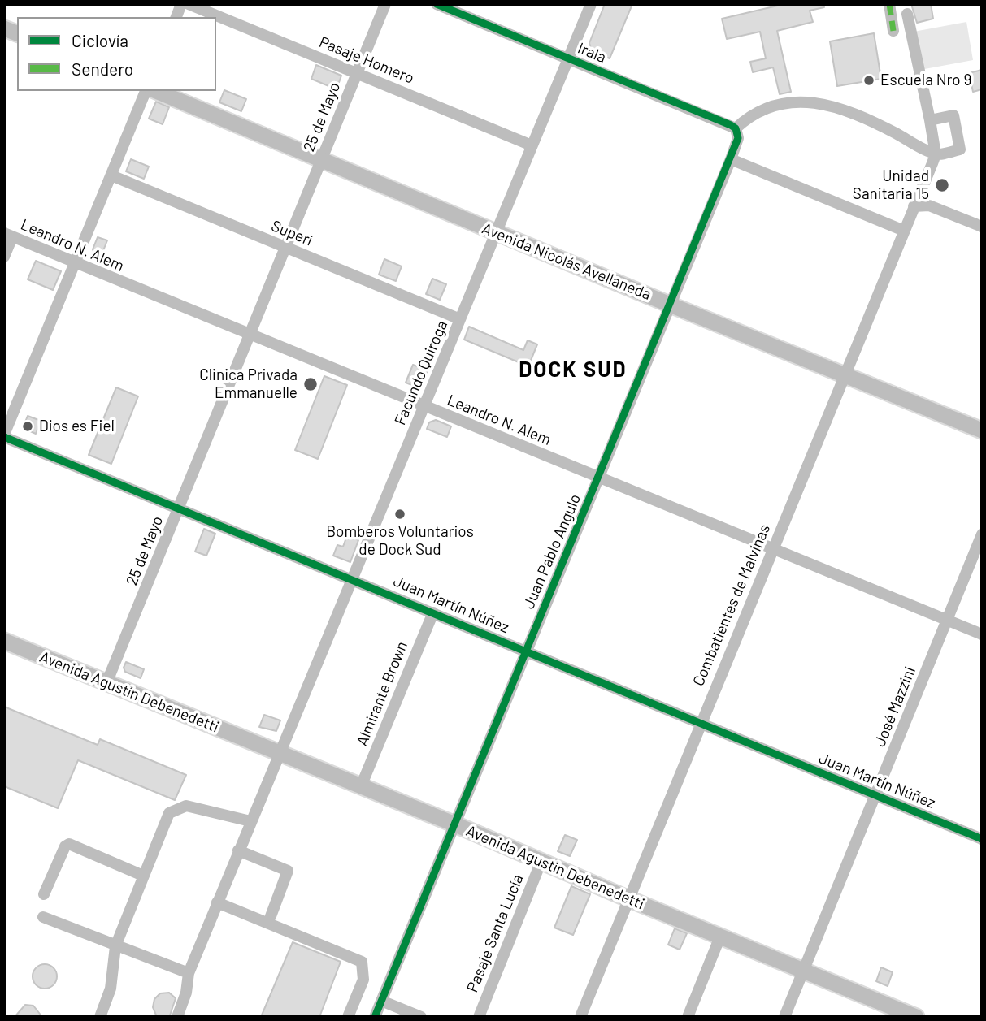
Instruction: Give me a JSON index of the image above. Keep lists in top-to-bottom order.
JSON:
{
  "streets": {
    "main road": ["Avenida Nicolás Avellaneda", "Avenida Agustín Debenedetti"],
    "street": [
      "Irala",
      "Pasaje Homero",
      "25 de Mayo",
      "Superí",
      "Leandro N. Alem",
      "Facundo Quiroga",
      "Juan Pablo Angulo",
      "Juan Martín Núñez",
      "Combatientes de Malvinas",
      "Almirante Brown",
      "José Mazzini",
      "Pasaje Santa Lucía"
    ]
  },
  "crossings": [
    ["Irala", "Facundo Quiroga"],
    ["Irala", "Juan Pablo Angulo"],
    ["Pasaje Homero", "25 de Mayo"],
    ["Pasaje Homero", "Facundo Quiroga"],
    ["25 de Mayo", "Superí"],
    ["25 de Mayo", "Leandro N. Alem"],
    ["25 de Mayo", "Avenida Nicolás Avellaneda"],
    ["25 de Mayo", "Juan Martín Núñez"],
    ["25 de Mayo", "Avenida Agustín Debenedetti"],
    ["Superí", "Facundo Quiroga"],
    ["Leandro N. Alem", "Facundo Quiroga"],
    ["Leandro N. Alem", "Juan Pablo Angulo"],
    ["Leandro N. Alem", "Combatientes de Malvinas"],
    ["Leandro N. Alem", "José Mazzini"],
    ["Avenida Nicolás Avellaneda", "Facundo Quiroga"],
    ["Avenida Nicolás Avellaneda", "Juan Pablo Angulo"],
    ["Avenida Nicolás Avellaneda", "Combatientes de Malvinas"],
    ["Facundo Quiroga", "Juan Martín Núñez"],
    ["Facundo Quiroga", "Avenida Agustín Debenedetti"],
    ["Juan Pablo Angulo", "Juan Martín Núñez"],
    ["Juan Pablo Angulo", "Avenida Agustín Debenedetti"],
    ["Juan Martín Núñez", "Combatientes de Malvinas"],
    ["Juan Martín Núñez", "Almirante Brown"],
    ["Juan Martín Núñez", "José Mazzini"],
    ["Combatientes de Malvinas", "Avenida Agustín Debenedetti"],
    ["Avenida Agustín Debenedetti", "Almirante Brown"],
    ["Avenida Agustín Debenedetti", "José Mazzini"],
    ["Avenida Agustín Debenedetti", "Pasaje Santa Lucía"]
  ],
  "districts": ["DOCK SUD"],
  "places": [
    "Escuela Nro 9",
    "Unidad Sanitaria 15",
    "Clinica Privada Emmanuelle",
    "Dios es Fiel",
    "Bomberos Voluntarios de Dock Sud"
  ],
  "legend": ["Ciclovía", "Sendero"]
}
